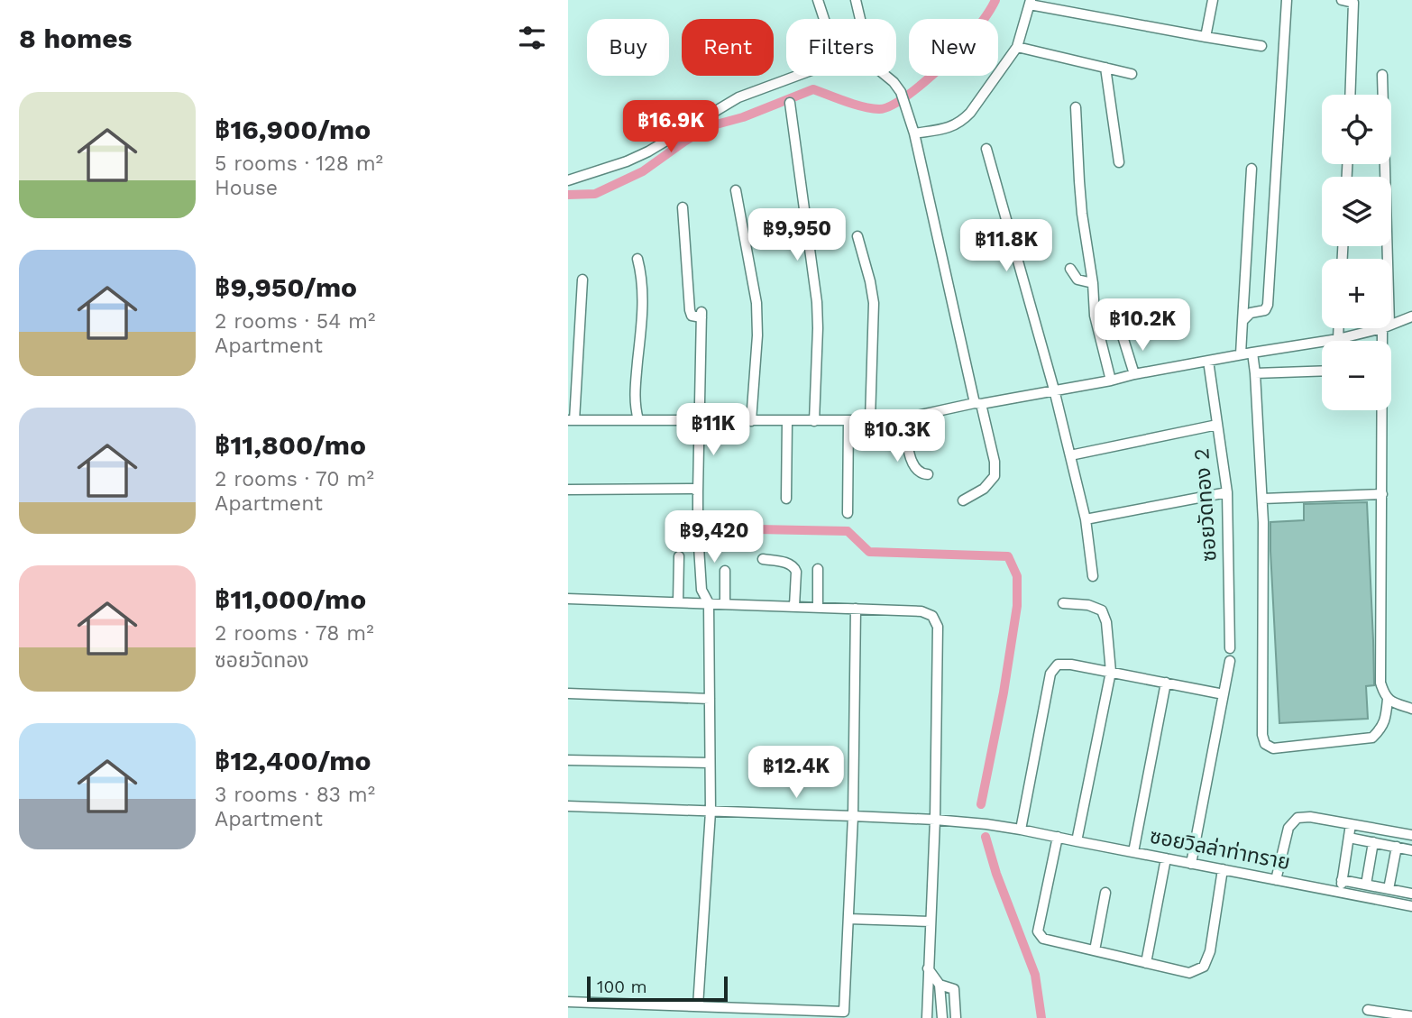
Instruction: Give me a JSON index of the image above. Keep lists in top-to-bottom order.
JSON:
{
  "streets": {
    "street": ["ซอยวัดทอง 2", "ซอยวิลล่าท่าทราย"]
  },
  "scale_bar": "100 m",
  "page": {
    "heading": "8 homes",
    "chip": [
      "Buy",
      "Rent",
      "Filters",
      "New"
    ],
    "list": [
      {
        "name": "฿16,900/mo",
        "note": "5 rooms · 128 m² · House"
      },
      {
        "name": "฿9,950/mo",
        "note": "2 rooms · 54 m² · Apartment"
      },
      {
        "name": "฿11,800/mo",
        "note": "2 rooms · 70 m² · Apartment"
      },
      {
        "name": "฿11,000/mo",
        "note": "2 rooms · 78 m² · ซอยวัดทอง"
      },
      {
        "name": "฿12,400/mo",
        "note": "3 rooms · 83 m² · Apartment"
      }
    ],
    "map_buttons": ["+", "−"],
    "price": [
      "฿16.9K",
      "฿9,950",
      "฿11.8K",
      "฿10.2K",
      "฿11K",
      "฿10.3K",
      "฿9,420",
      "฿12.4K"
    ],
    "scale": "100 m"
  }
}
